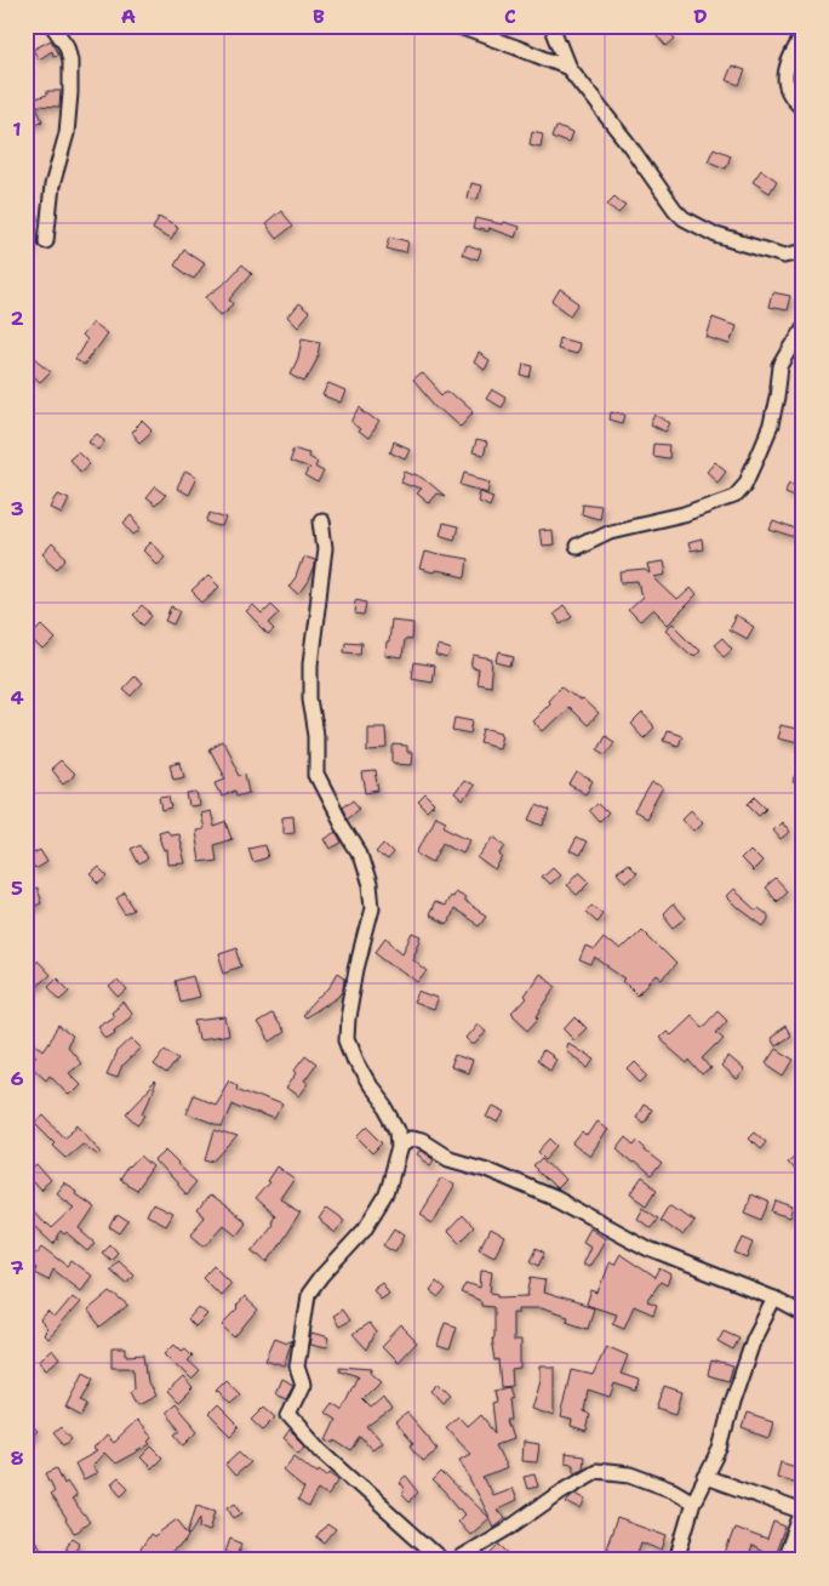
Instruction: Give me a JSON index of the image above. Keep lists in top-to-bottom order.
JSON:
{
  "grid": {
    "columns": [
      "A",
      "B",
      "C",
      "D"
    ],
    "rows": [
      "1",
      "2",
      "3",
      "4",
      "5",
      "6",
      "7",
      "8"
    ]
  }
}
